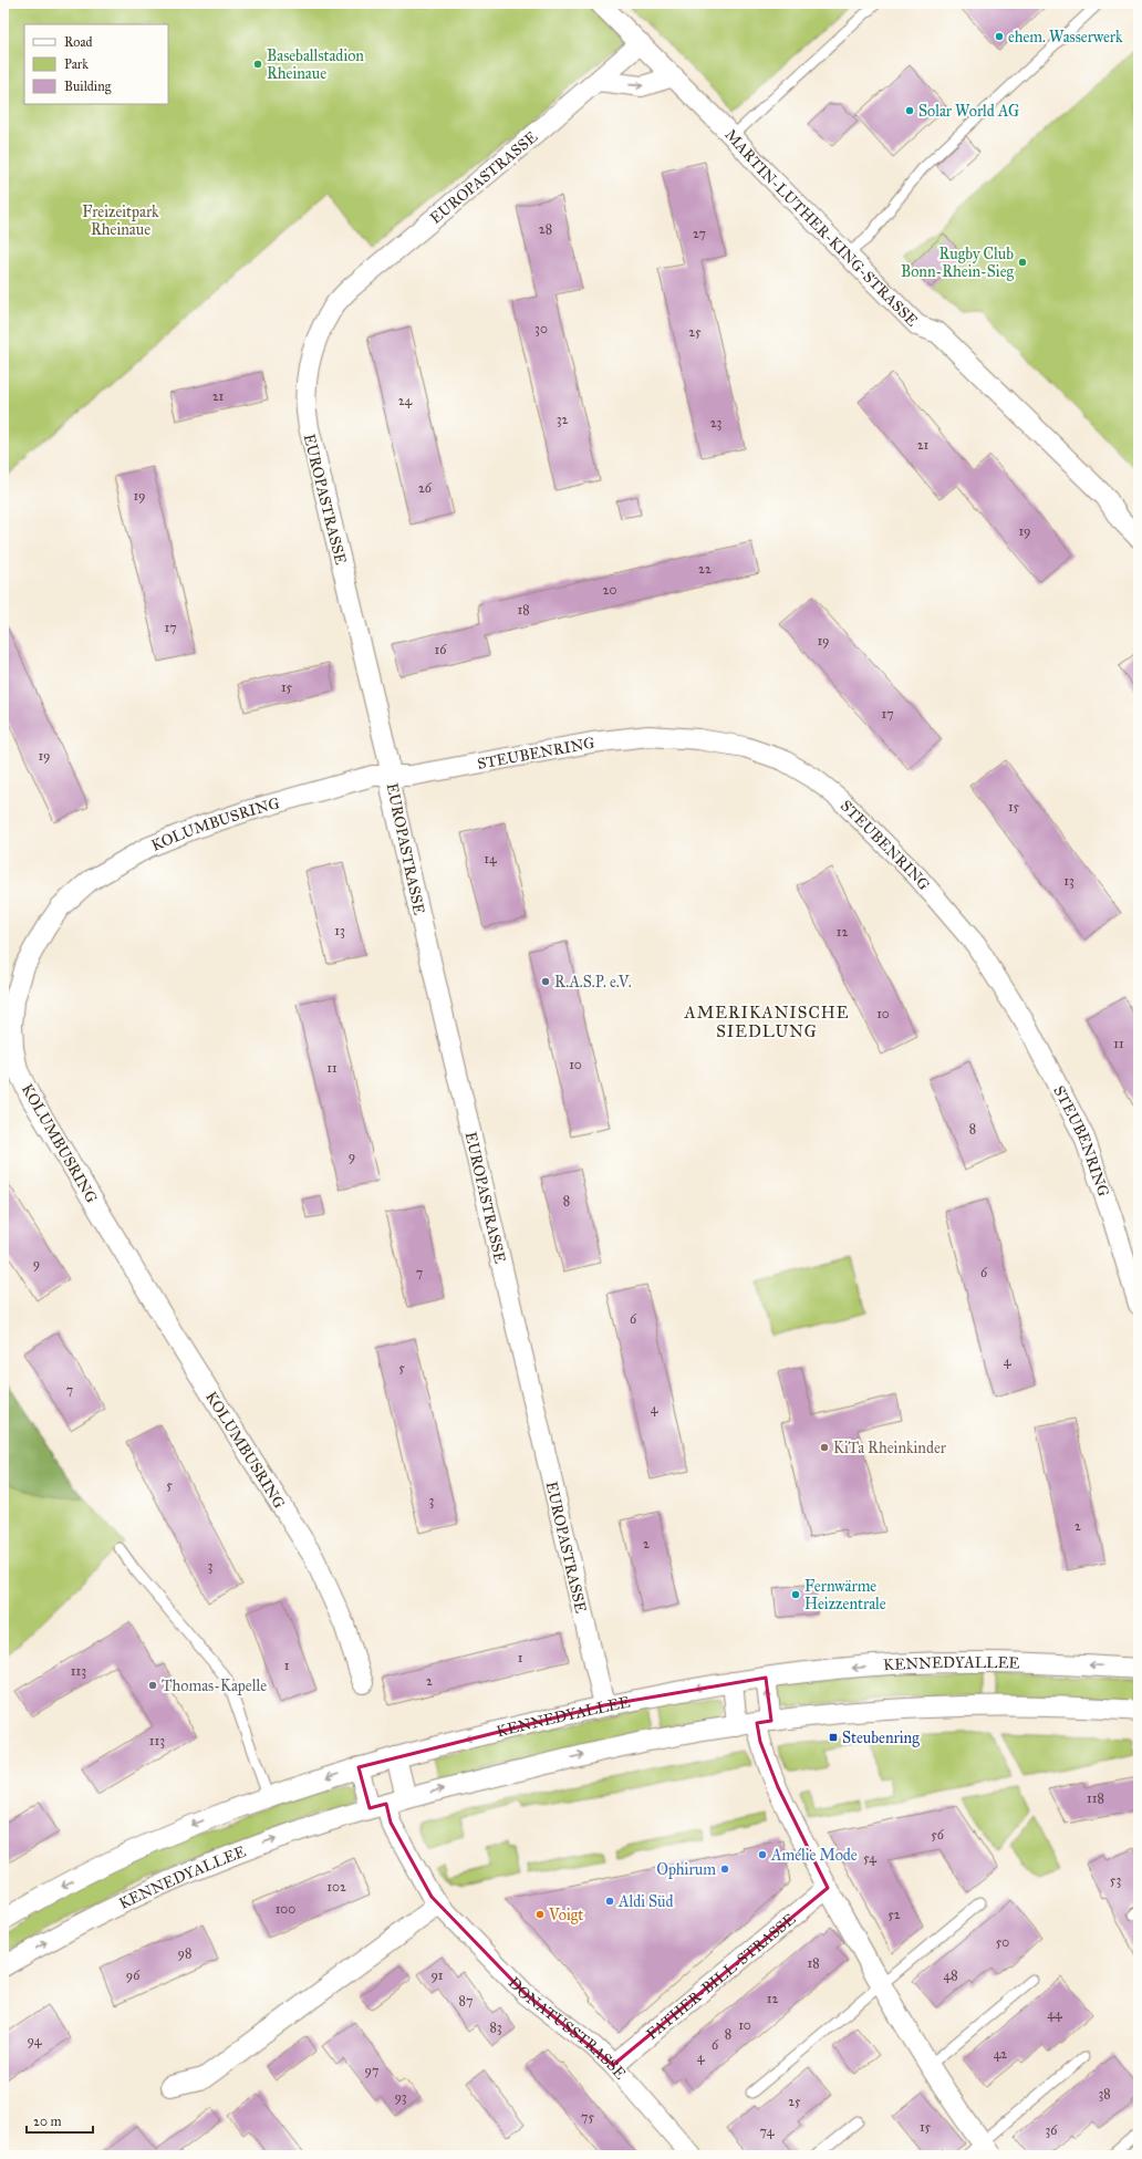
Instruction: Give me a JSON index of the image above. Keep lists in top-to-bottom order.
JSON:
{
  "streets": {
    "street": [
      "EUROPASTRASSE",
      "MARTIN-LUTHER-KING-STRASSE",
      "STEUBENRING",
      "KOLUMBUSRING",
      "KENNEDYALLEE",
      "FATHER-BILL-STRASSE",
      "DONATUSSTRASSE"
    ]
  },
  "crossings": [
    ["EUROPASTRASSE", "MARTIN-LUTHER-KING-STRASSE"],
    ["EUROPASTRASSE", "STEUBENRING"],
    ["EUROPASTRASSE", "KOLUMBUSRING"],
    ["EUROPASTRASSE", "KENNEDYALLEE"],
    ["STEUBENRING", "KOLUMBUSRING"],
    ["KENNEDYALLEE", "DONATUSSTRASSE"],
    ["FATHER-BILL-STRASSE", "DONATUSSTRASSE"]
  ],
  "districts": ["AMERIKANISCHE SIEDLUNG"],
  "parks": ["Freizeitpark Rheinaue"],
  "places": {
    "other": [
      "ehem. Wasserwerk",
      "Baseballstadion Rheinaue",
      "Solar World AG",
      "Rugby Club Bonn-Rhein-Sieg",
      "R.A.S.P. e.V.",
      "KiTa Rheinkinder",
      "Fernwärme Heizzentrale",
      "Thomas-Kapelle",
      "Amélie Mode",
      "Ophirum",
      "Aldi Süd",
      "Voigt"
    ],
    "transit": ["Steubenring"]
  },
  "house_numbers": [
    "28",
    "27",
    "30",
    "25",
    "21",
    "24",
    "32",
    "23",
    "21",
    "26",
    "19",
    "19",
    "22",
    "20",
    "18",
    "17",
    "19",
    "16",
    "15",
    "17",
    "19",
    "15",
    "14",
    "13",
    "13",
    "12",
    "10",
    "11",
    "10",
    "11",
    "8",
    "9",
    "8",
    "9",
    "7",
    "6",
    "6",
    "4",
    "5",
    "7",
    "4",
    "5",
    "3",
    "2",
    "2",
    "3",
    "1",
    "1",
    "113",
    "2",
    "113",
    "118",
    "56",
    "54",
    "53",
    "102",
    "100",
    "52",
    "50",
    "98",
    "18",
    "96",
    "91",
    "48",
    "12",
    "87",
    "44",
    "10",
    "83",
    "8",
    "94",
    "6",
    "42",
    "4",
    "97",
    "38",
    "93",
    "25",
    "75",
    "15",
    "36",
    "74"
  ],
  "legend": ["Road", "Park", "Building"],
  "scale_bar": "20 m"
}
